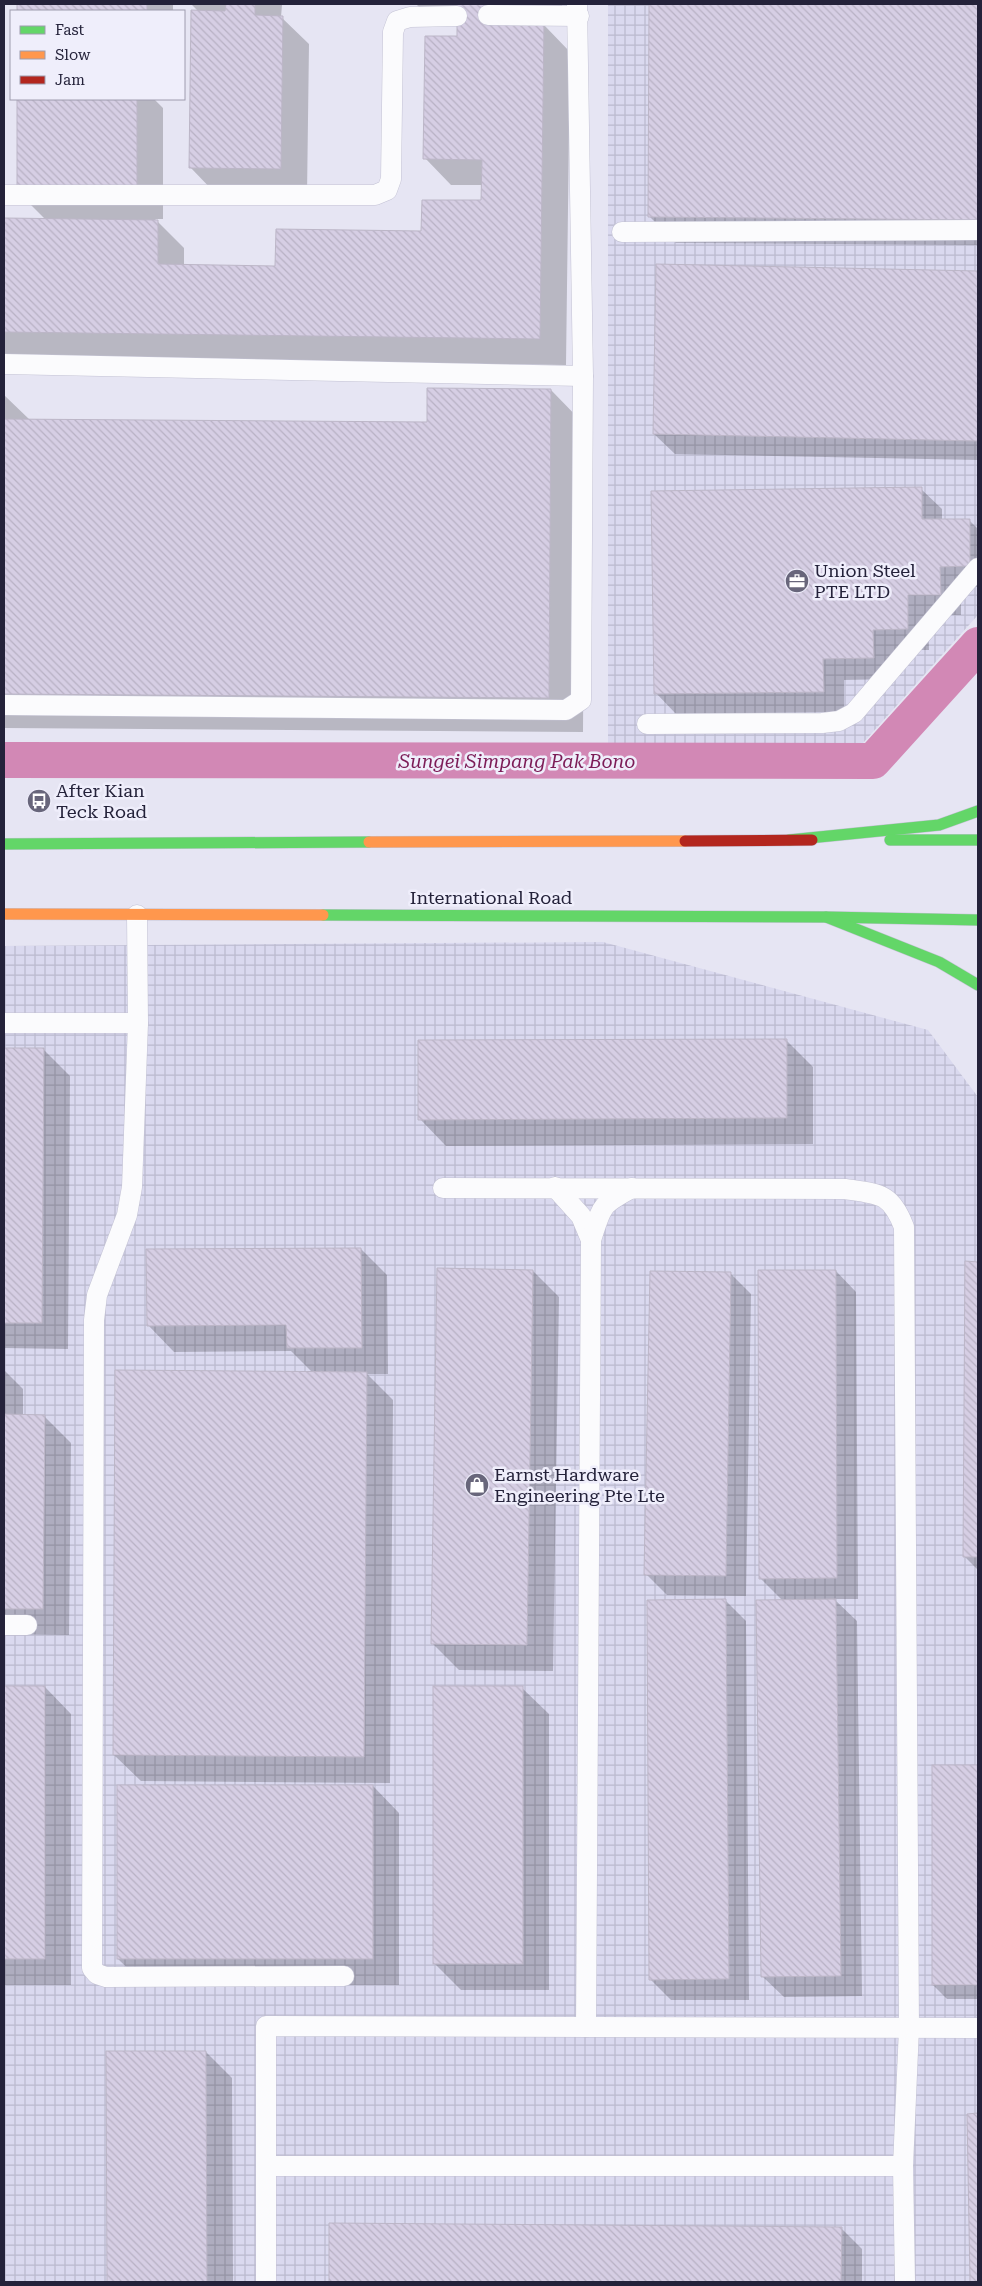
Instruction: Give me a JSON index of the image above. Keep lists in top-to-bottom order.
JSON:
{
  "streets": {
    "main road": ["International Road"]
  },
  "water": ["Sungei Simpang Pak Bono"],
  "places": {
    "office": ["Union Steel PTE LTD"],
    "bus stop": ["After Kian Teck Road"],
    "shop": ["Earnst Hardware Engineering Pte Lte"]
  },
  "legend": ["Fast", "Slow", "Jam"]
}
